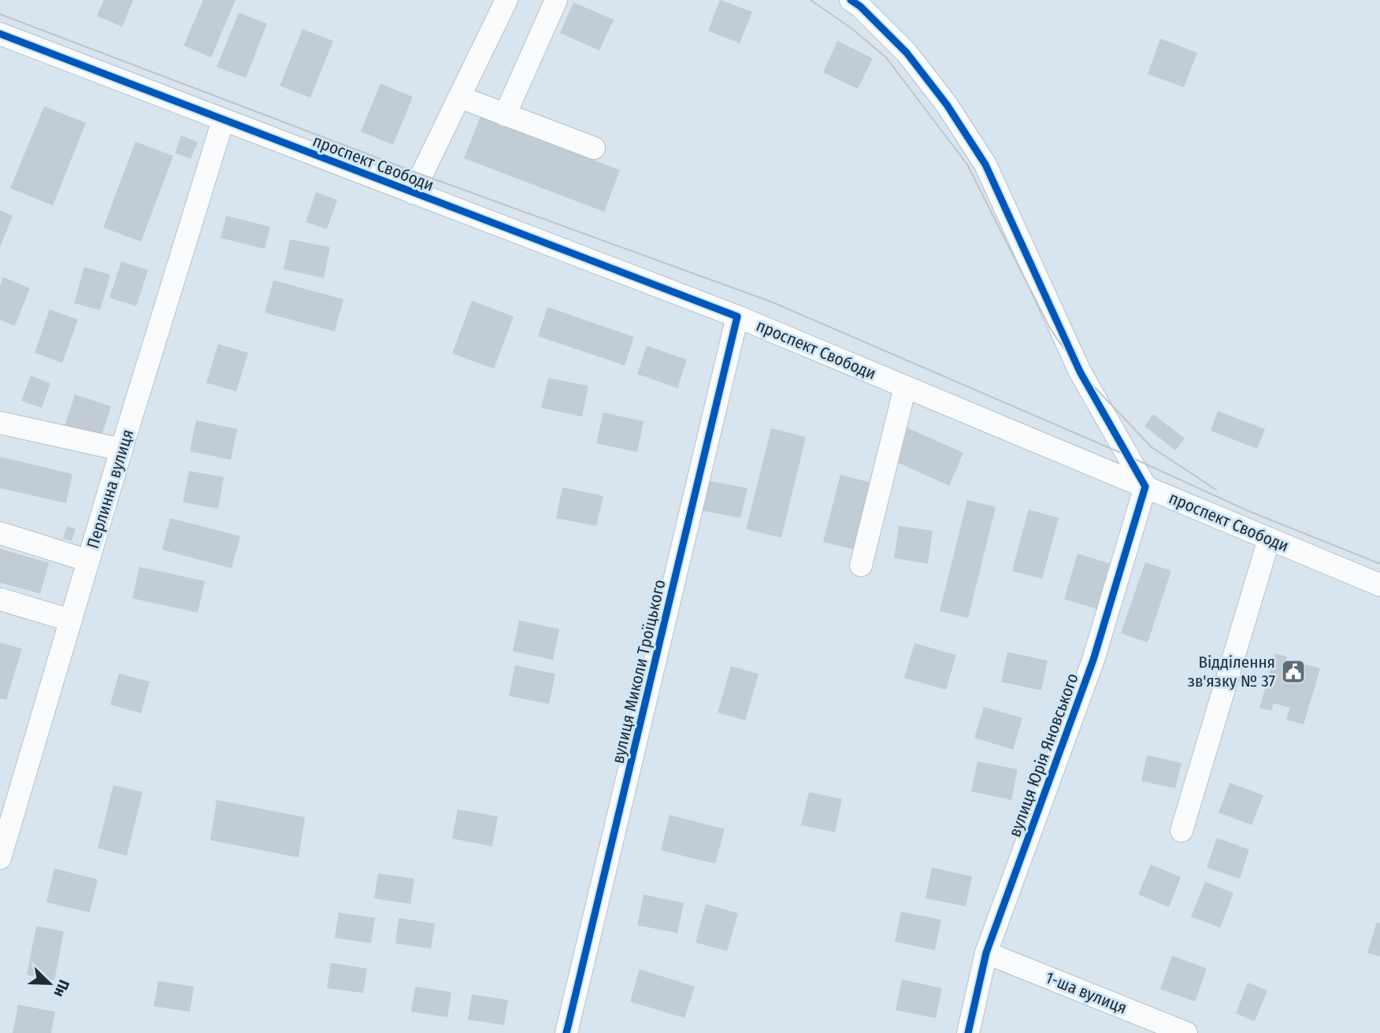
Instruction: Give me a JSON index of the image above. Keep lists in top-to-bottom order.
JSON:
{
  "streets": {
    "street": [
      "проспект Свободи",
      "Перлинна вулиця",
      "вулиця Миколи Троїцького",
      "вулиця Юрія Яновського",
      "1-ша вулиця"
    ]
  },
  "crossings": [
    ["проспект Свободи", "Перлинна вулиця"],
    ["проспект Свободи", "вулиця Миколи Троїцького"],
    ["проспект Свободи", "вулиця Юрія Яновського"],
    ["вулиця Юрія Яновського", "1-ша вулиця"]
  ],
  "places": {
    "public building": ["Відділення зв'язку № 37"]
  },
  "north": "bottom right"
}
